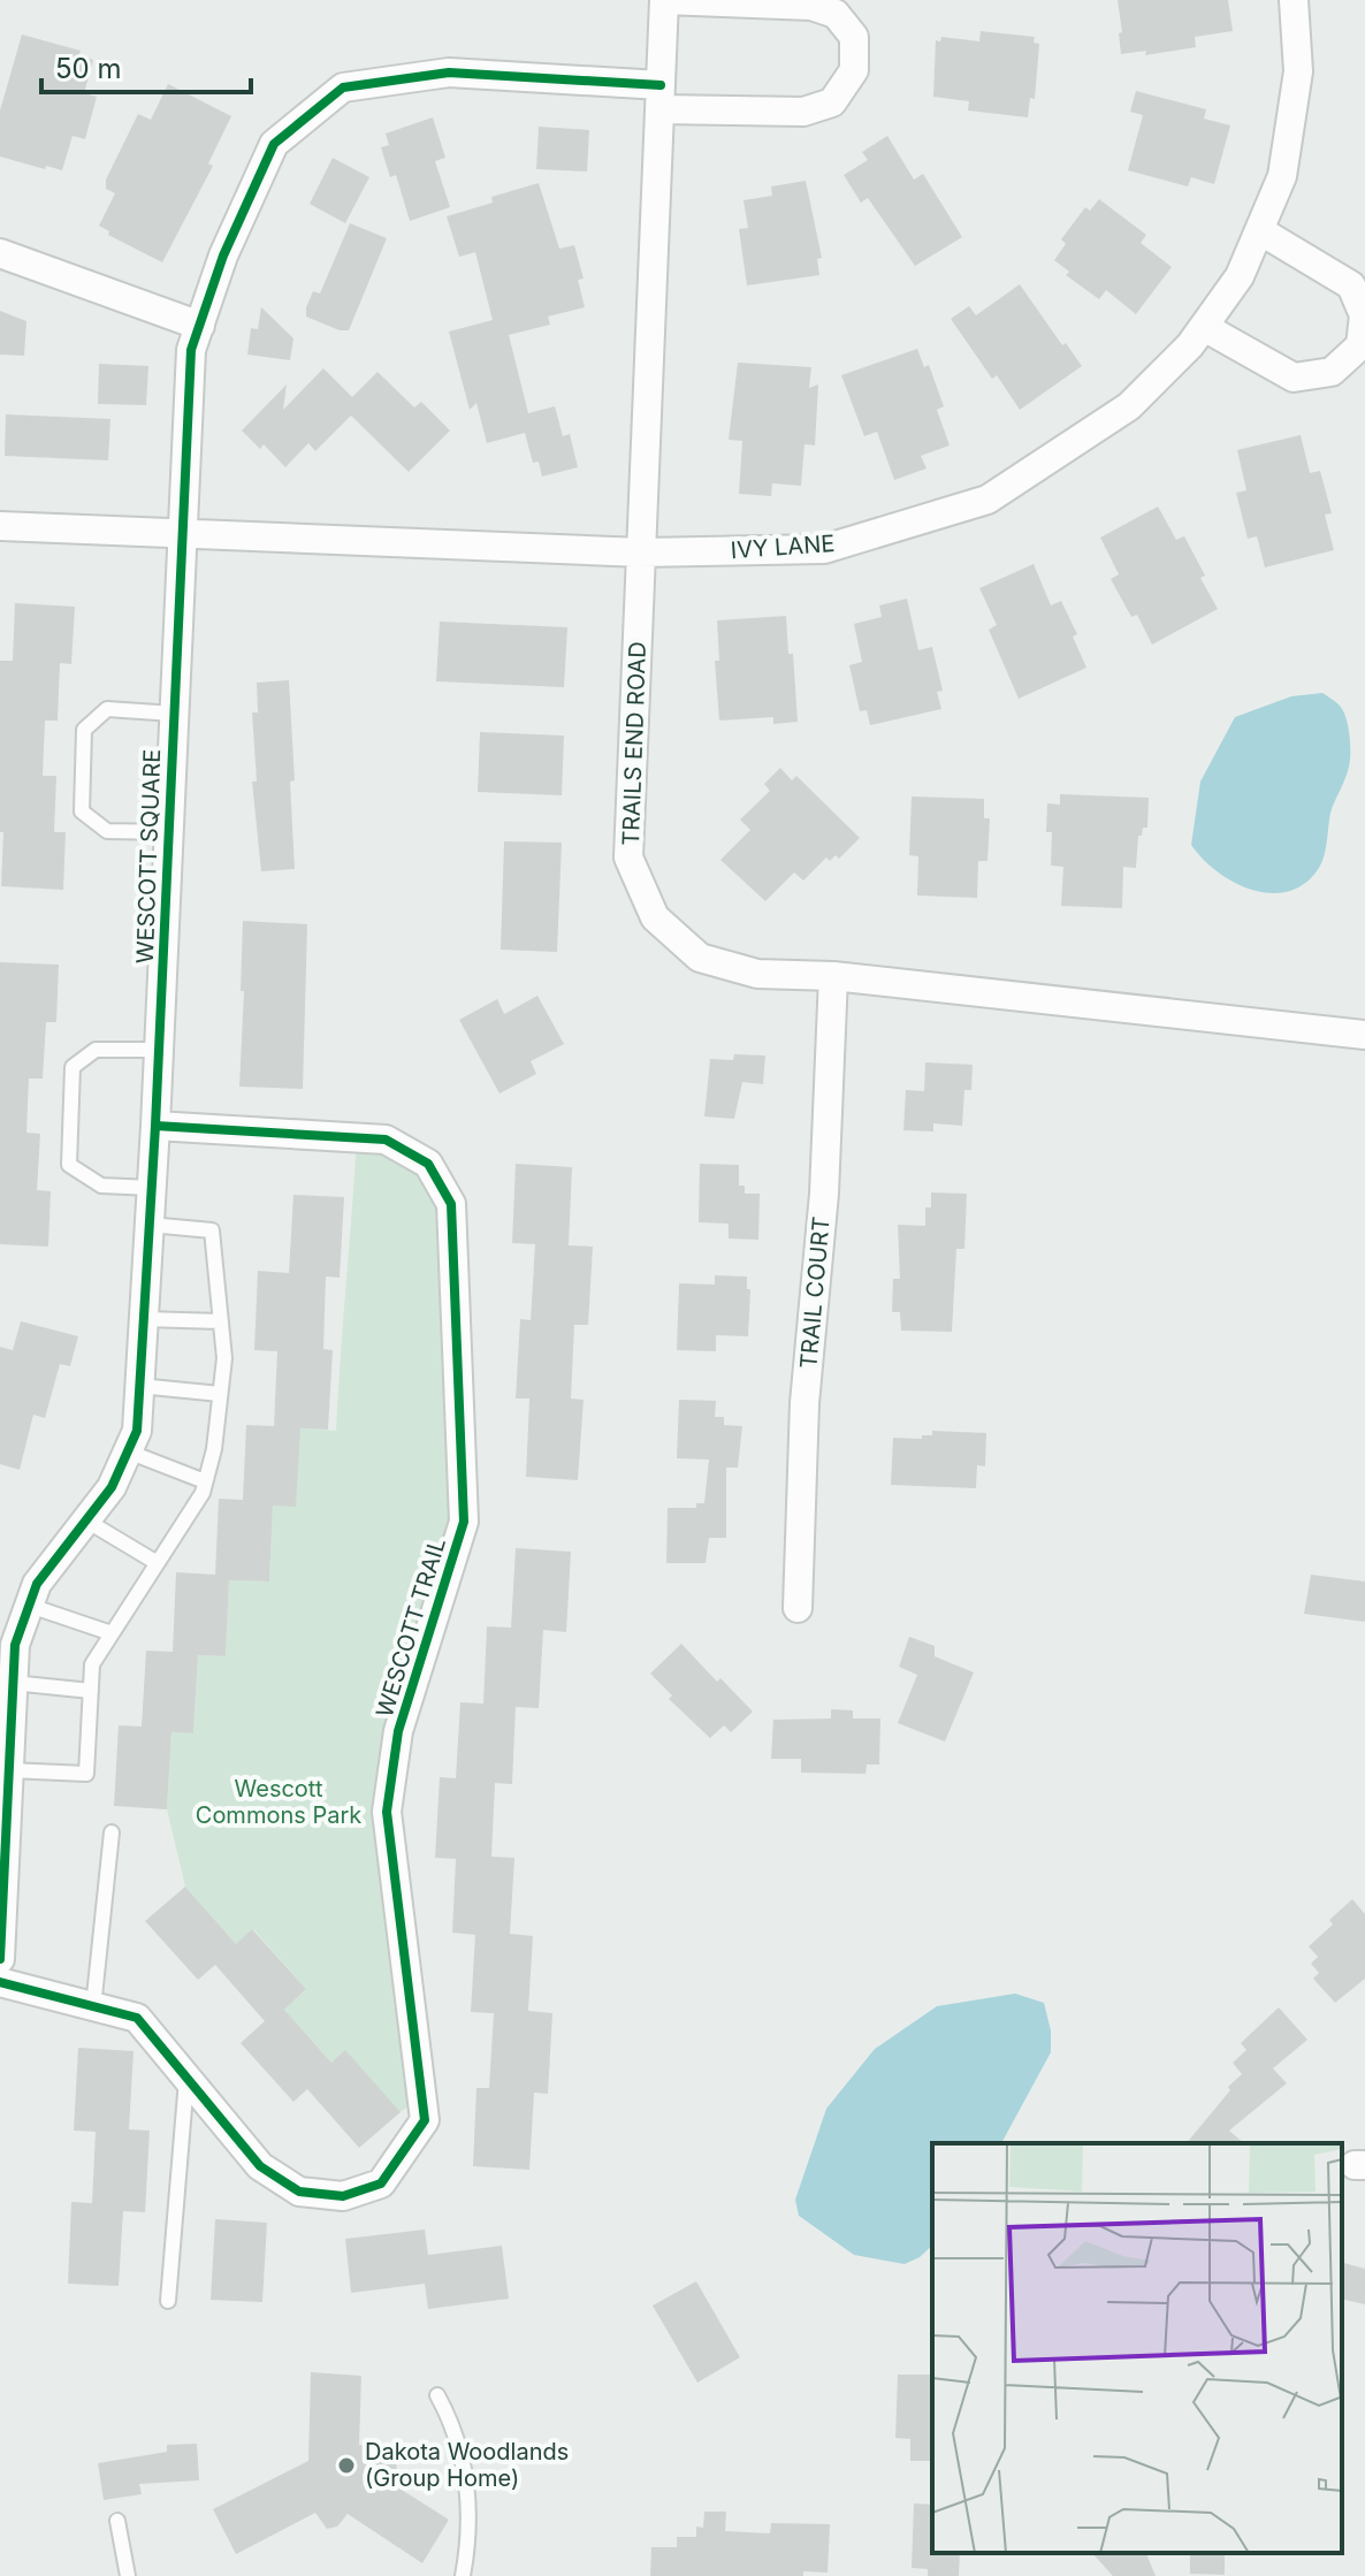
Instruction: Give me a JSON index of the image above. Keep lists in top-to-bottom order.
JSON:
{
  "streets": {
    "street": [
      "IVY LANE",
      "TRAILS END ROAD",
      "WESCOTT SQUARE",
      "TRAIL COURT",
      "WESCOTT TRAIL"
    ]
  },
  "crossings": [
    ["IVY LANE", "TRAILS END ROAD"],
    ["IVY LANE", "WESCOTT SQUARE"],
    ["TRAILS END ROAD", "WESCOTT SQUARE"],
    ["TRAILS END ROAD", "TRAIL COURT"],
    ["WESCOTT SQUARE", "WESCOTT TRAIL"]
  ],
  "parks": ["Wescott Commons Park"],
  "places": ["Dakota Woodlands (Group Home)"],
  "scale_bar": "50 m"
}
